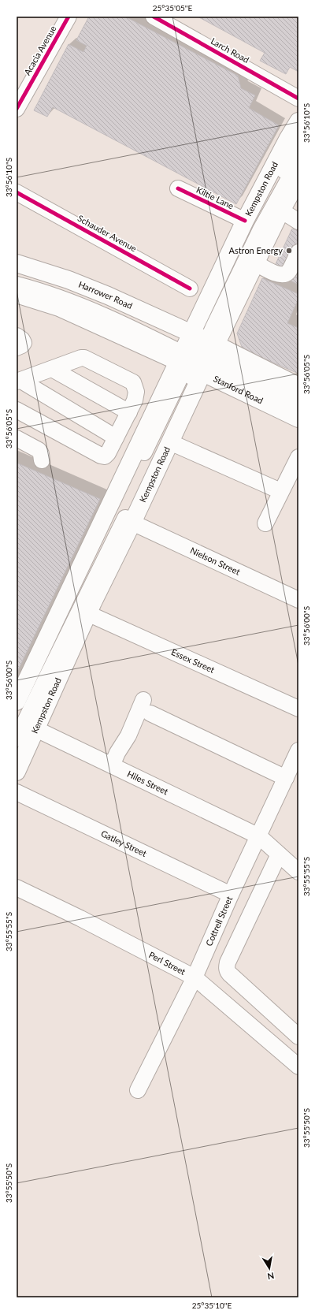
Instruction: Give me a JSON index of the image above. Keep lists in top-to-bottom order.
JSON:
{
  "streets": {
    "main road": ["Kempston Road", "Harrower Road", "Stanford Road"],
    "street": [
      "Acacia Avenue",
      "Larch Road",
      "Kiltie Lane",
      "Schauder Avenue",
      "Nielson Street",
      "Essex Street",
      "Hiles Street",
      "Gatley Street",
      "Cottrell Street",
      "Perl Street"
    ]
  },
  "crossings": [
    ["Kempston Road", "Kiltie Lane"],
    ["Kempston Road", "Harrower Road"],
    ["Kempston Road", "Stanford Road"],
    ["Kempston Road", "Nielson Street"],
    ["Kempston Road", "Essex Street"],
    ["Kempston Road", "Hiles Street"],
    ["Harrower Road", "Stanford Road"],
    ["Hiles Street", "Cottrell Street"],
    ["Gatley Street", "Cottrell Street"],
    ["Cottrell Street", "Perl Street"]
  ],
  "places": ["Astron Energy"],
  "north": "bottom",
  "coordinates": [
    "25°35'05\"E",
    "33°56'10\"S",
    "33°56'05\"S",
    "33°56'00\"S",
    "33°55'55\"S",
    "33°55'50\"S",
    "25°35'10\"E"
  ]
}
